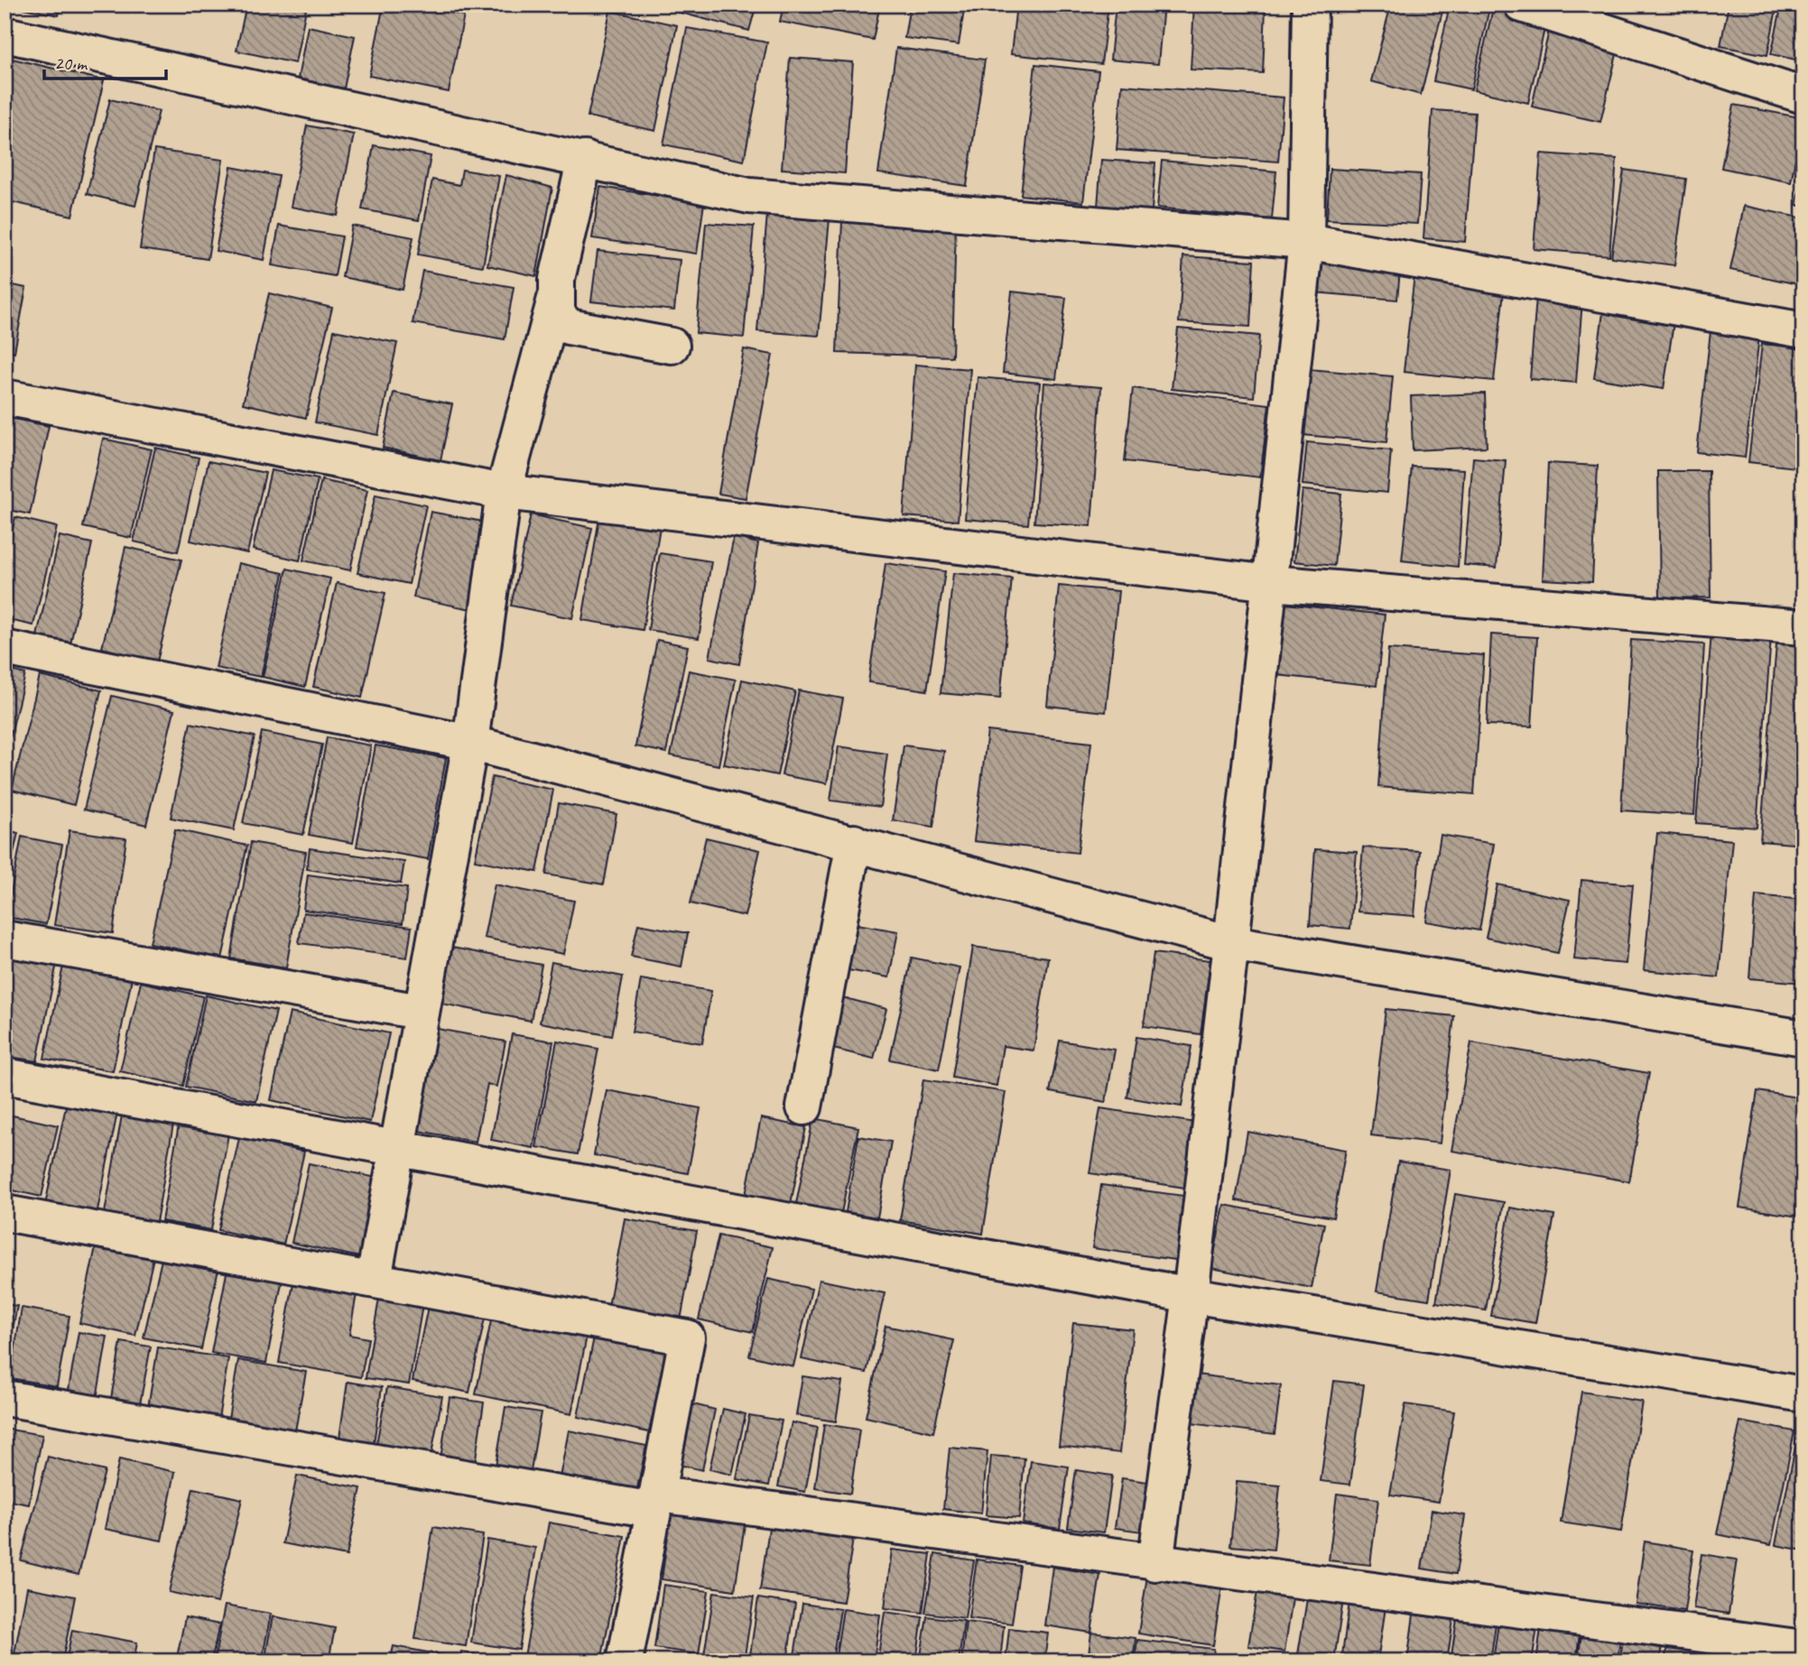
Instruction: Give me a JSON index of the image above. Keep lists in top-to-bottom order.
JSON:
{
  "scale_bar": "20 m"
}
